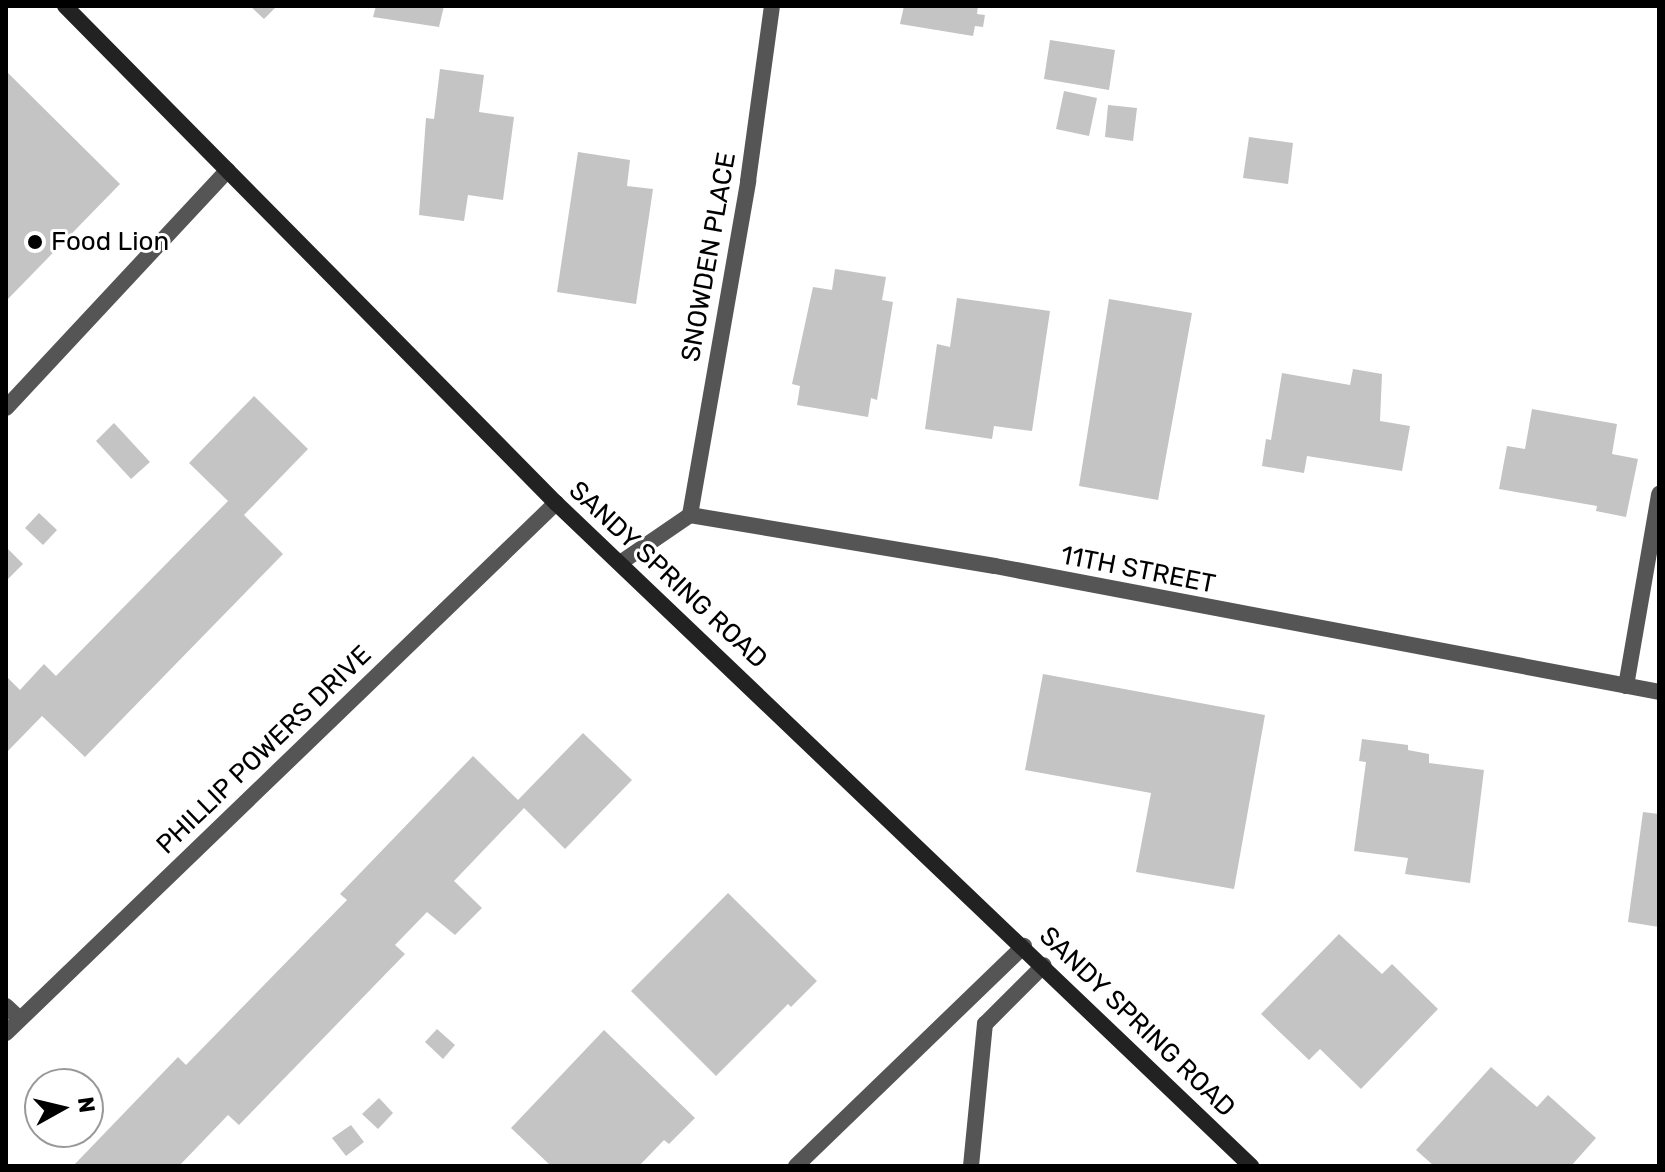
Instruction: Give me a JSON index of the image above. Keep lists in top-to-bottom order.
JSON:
{
  "streets": {
    "street": [
      "SNOWDEN PLACE",
      "11TH STREET",
      "SANDY SPRING ROAD",
      "PHILLIP POWERS DRIVE"
    ]
  },
  "crossings": [
    ["SNOWDEN PLACE", "11TH STREET"],
    ["SANDY SPRING ROAD", "PHILLIP POWERS DRIVE"]
  ],
  "places": ["Food Lion"],
  "north": "right"
}
